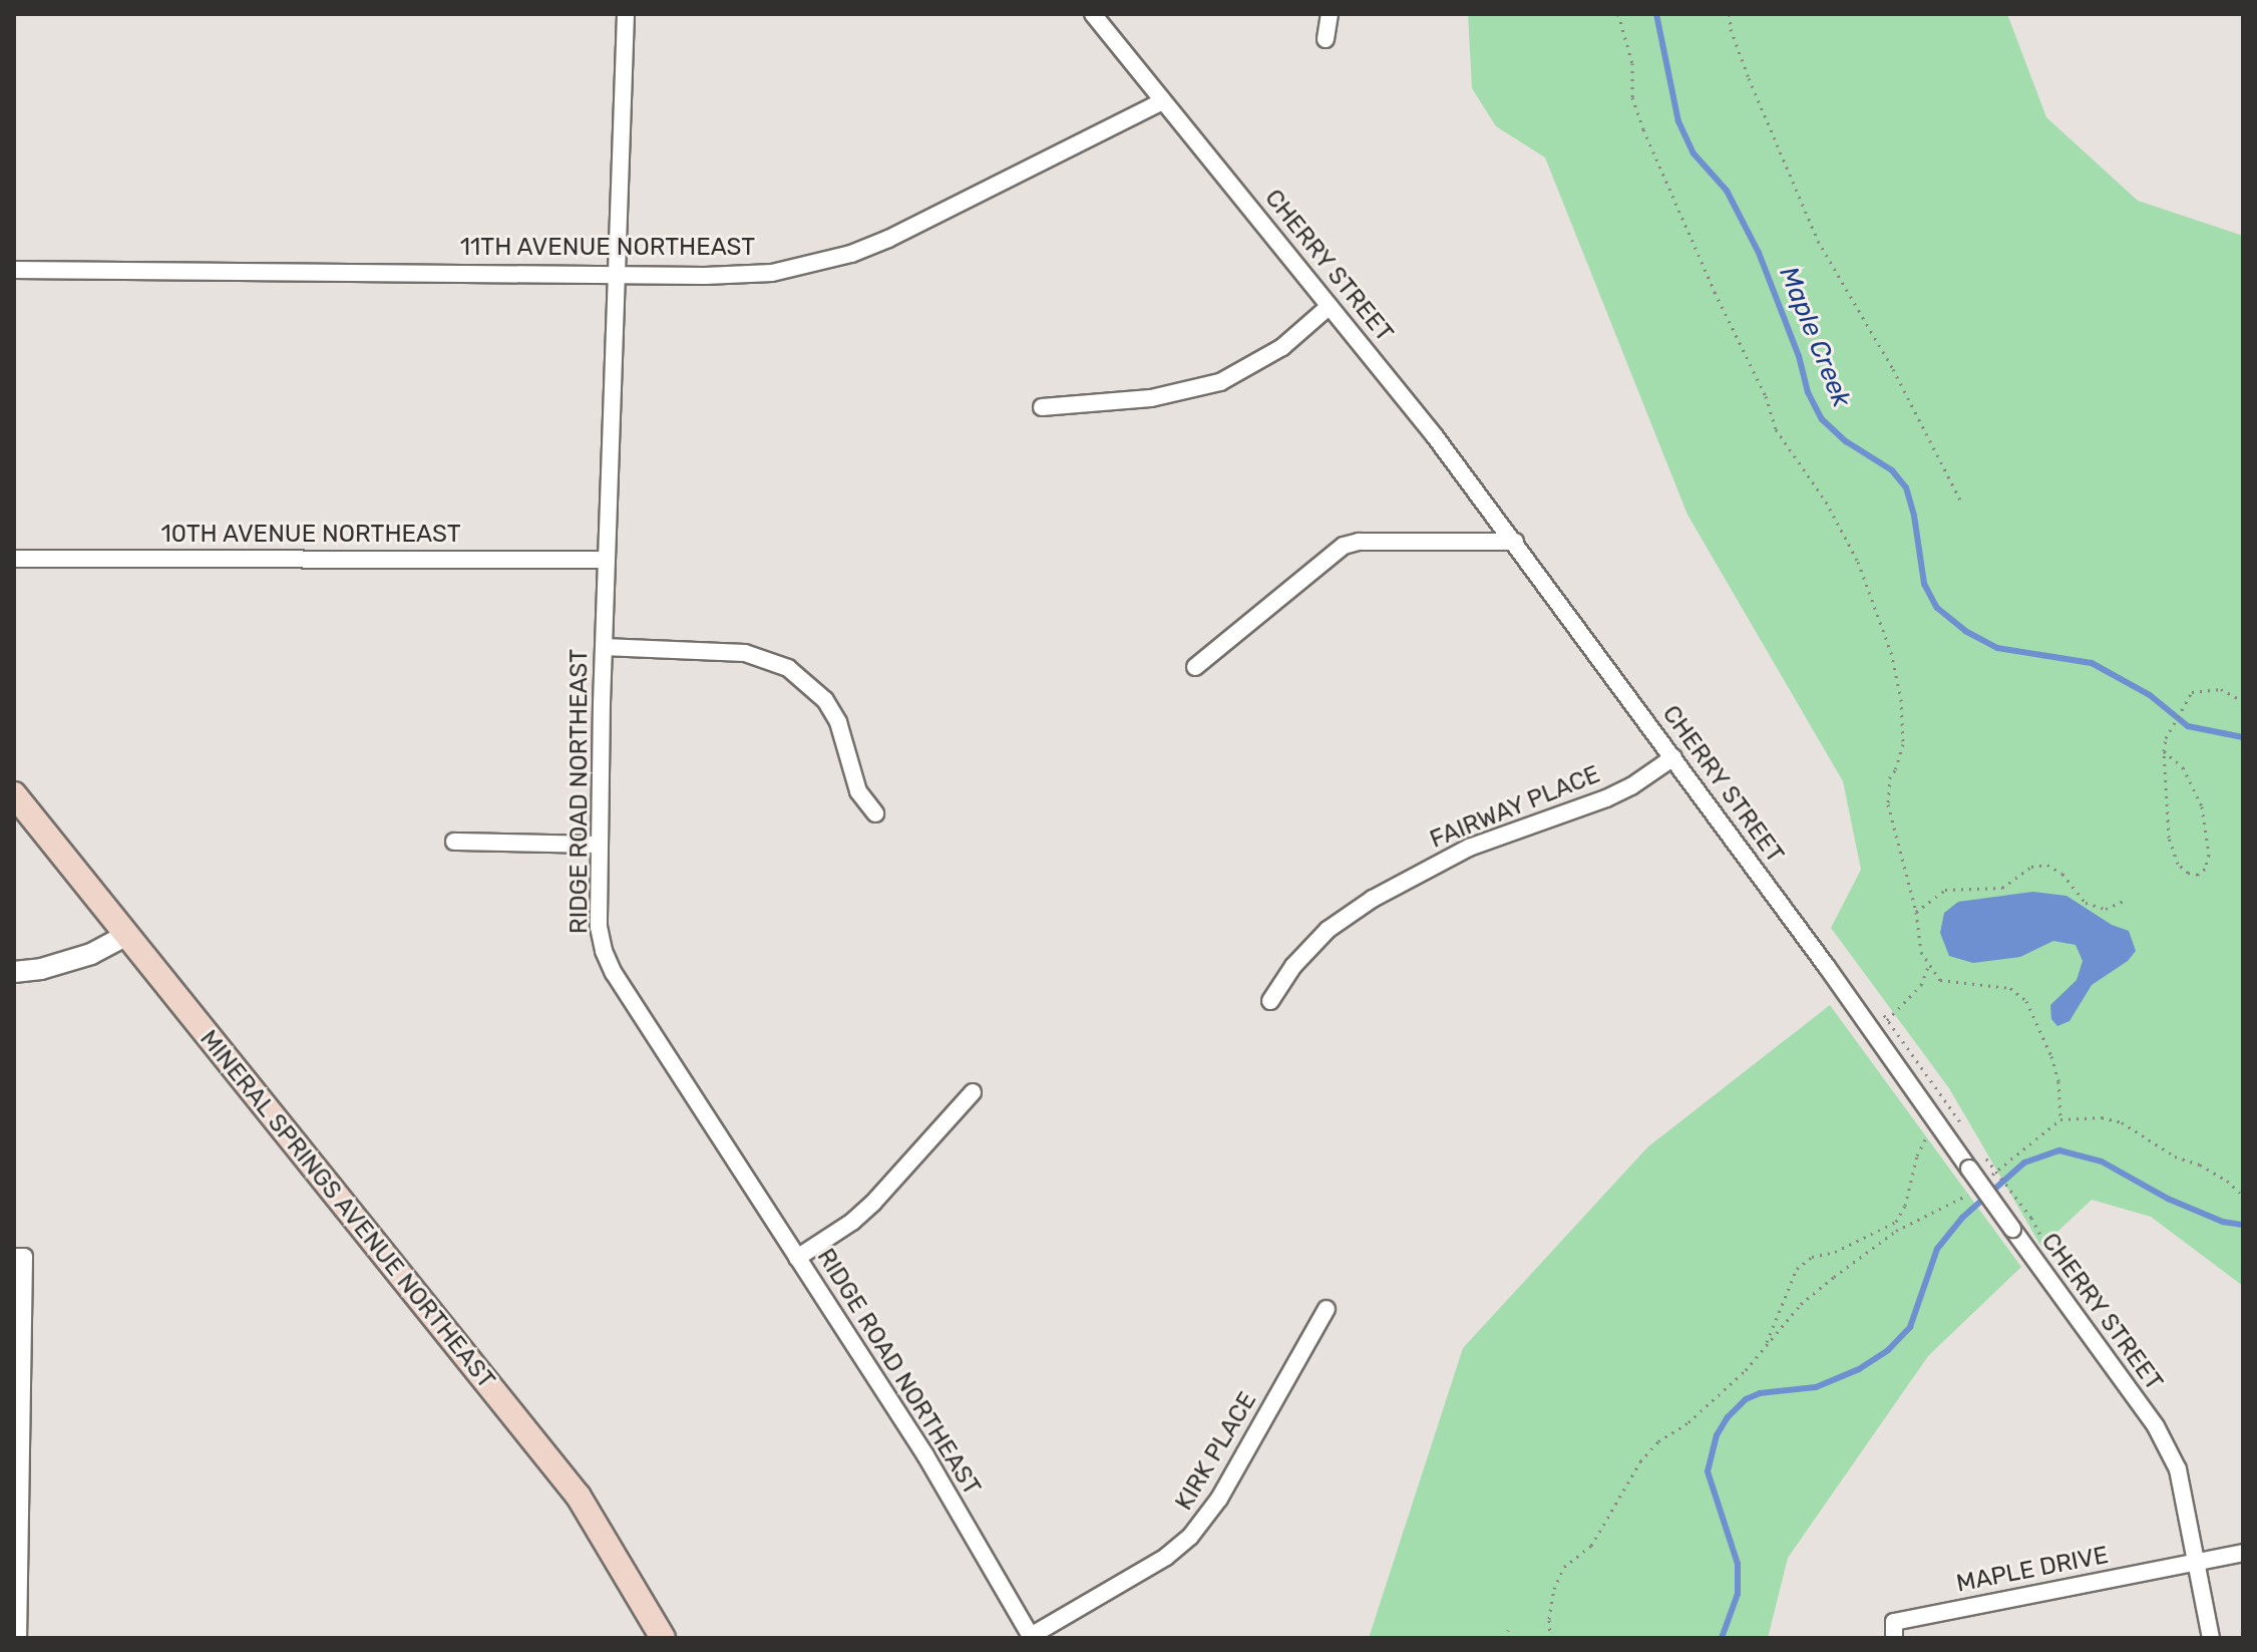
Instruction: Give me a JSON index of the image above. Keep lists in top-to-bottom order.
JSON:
{
  "streets": {
    "main road": ["MINERAL SPRINGS AVENUE NORTHEAST"],
    "street": [
      "11TH AVENUE NORTHEAST",
      "CHERRY STREET",
      "10TH AVENUE NORTHEAST",
      "RIDGE ROAD NORTHEAST",
      "FAIRWAY PLACE",
      "KIRK PLACE",
      "MAPLE DRIVE"
    ]
  },
  "crossings": [
    ["11TH AVENUE NORTHEAST", "CHERRY STREET"],
    ["11TH AVENUE NORTHEAST", "RIDGE ROAD NORTHEAST"],
    ["CHERRY STREET", "FAIRWAY PLACE"],
    ["CHERRY STREET", "MAPLE DRIVE"],
    ["10TH AVENUE NORTHEAST", "RIDGE ROAD NORTHEAST"],
    ["RIDGE ROAD NORTHEAST", "KIRK PLACE"]
  ],
  "water": ["Maple Creek"]
}
